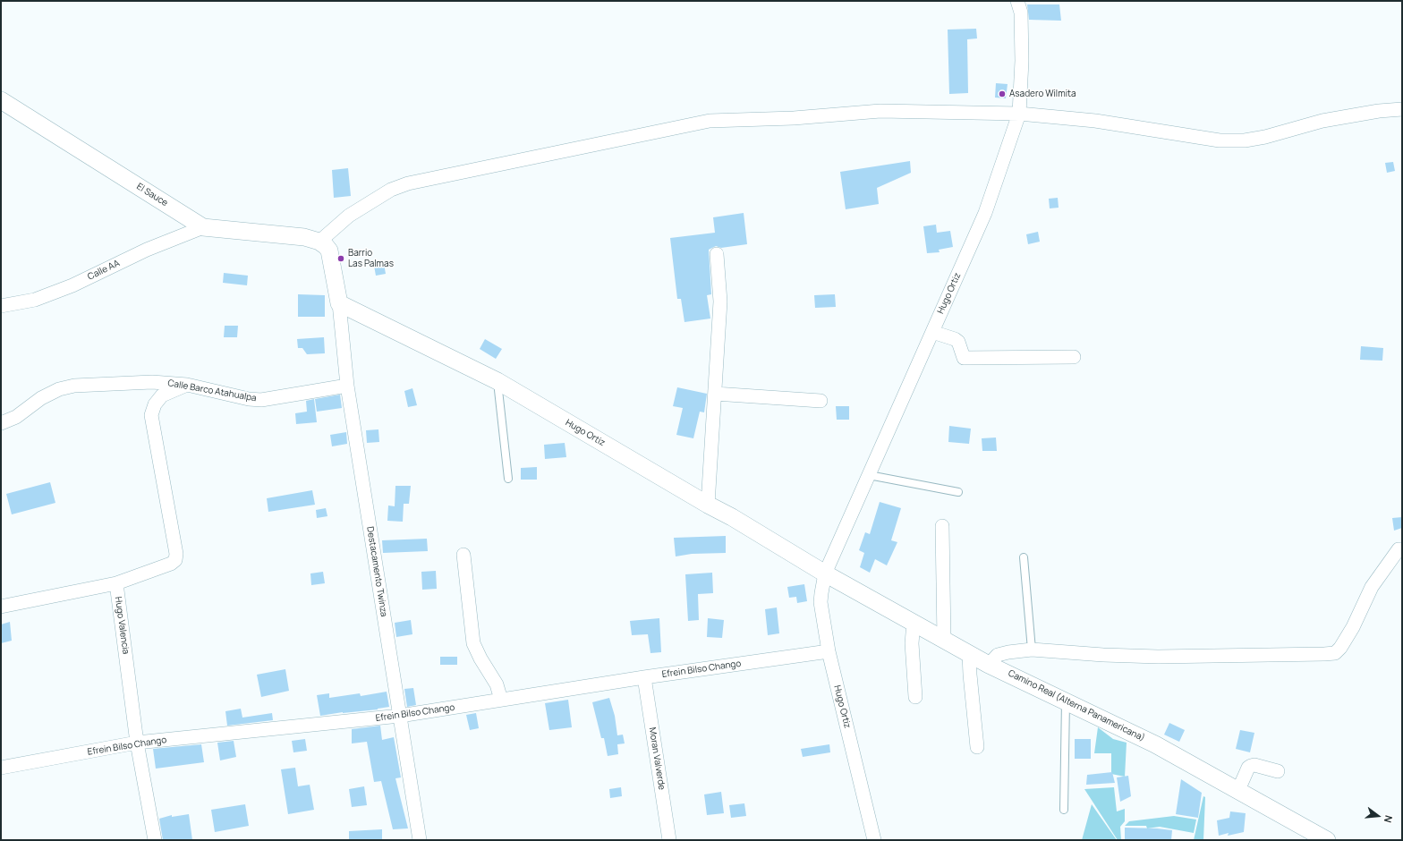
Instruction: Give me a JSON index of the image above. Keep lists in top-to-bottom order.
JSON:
{
  "streets": {
    "street": [
      "El Sauce",
      "Calle AA",
      "Hugo Ortiz",
      "Calle Barco Atahualpa",
      "Destacamento Twinza",
      "Hugo Valencia",
      "Efrein Bilso Chango",
      "Camino Real (Alterna Panamericana)",
      "Moran Valverde"
    ]
  },
  "crossings": [
    ["El Sauce", "Calle AA"],
    ["Hugo Ortiz", "Destacamento Twinza"],
    ["Hugo Ortiz", "Efrein Bilso Chango"],
    ["Hugo Ortiz", "Camino Real (Alterna Panamericana)"],
    ["Calle Barco Atahualpa", "Destacamento Twinza"],
    ["Calle Barco Atahualpa", "Hugo Valencia"],
    ["Destacamento Twinza", "Efrein Bilso Chango"],
    ["Hugo Valencia", "Efrein Bilso Chango"],
    ["Efrein Bilso Chango", "Moran Valverde"]
  ],
  "places": ["Asadero Wilmita", "Barrio Las Palmas"],
  "north": "right"
}
